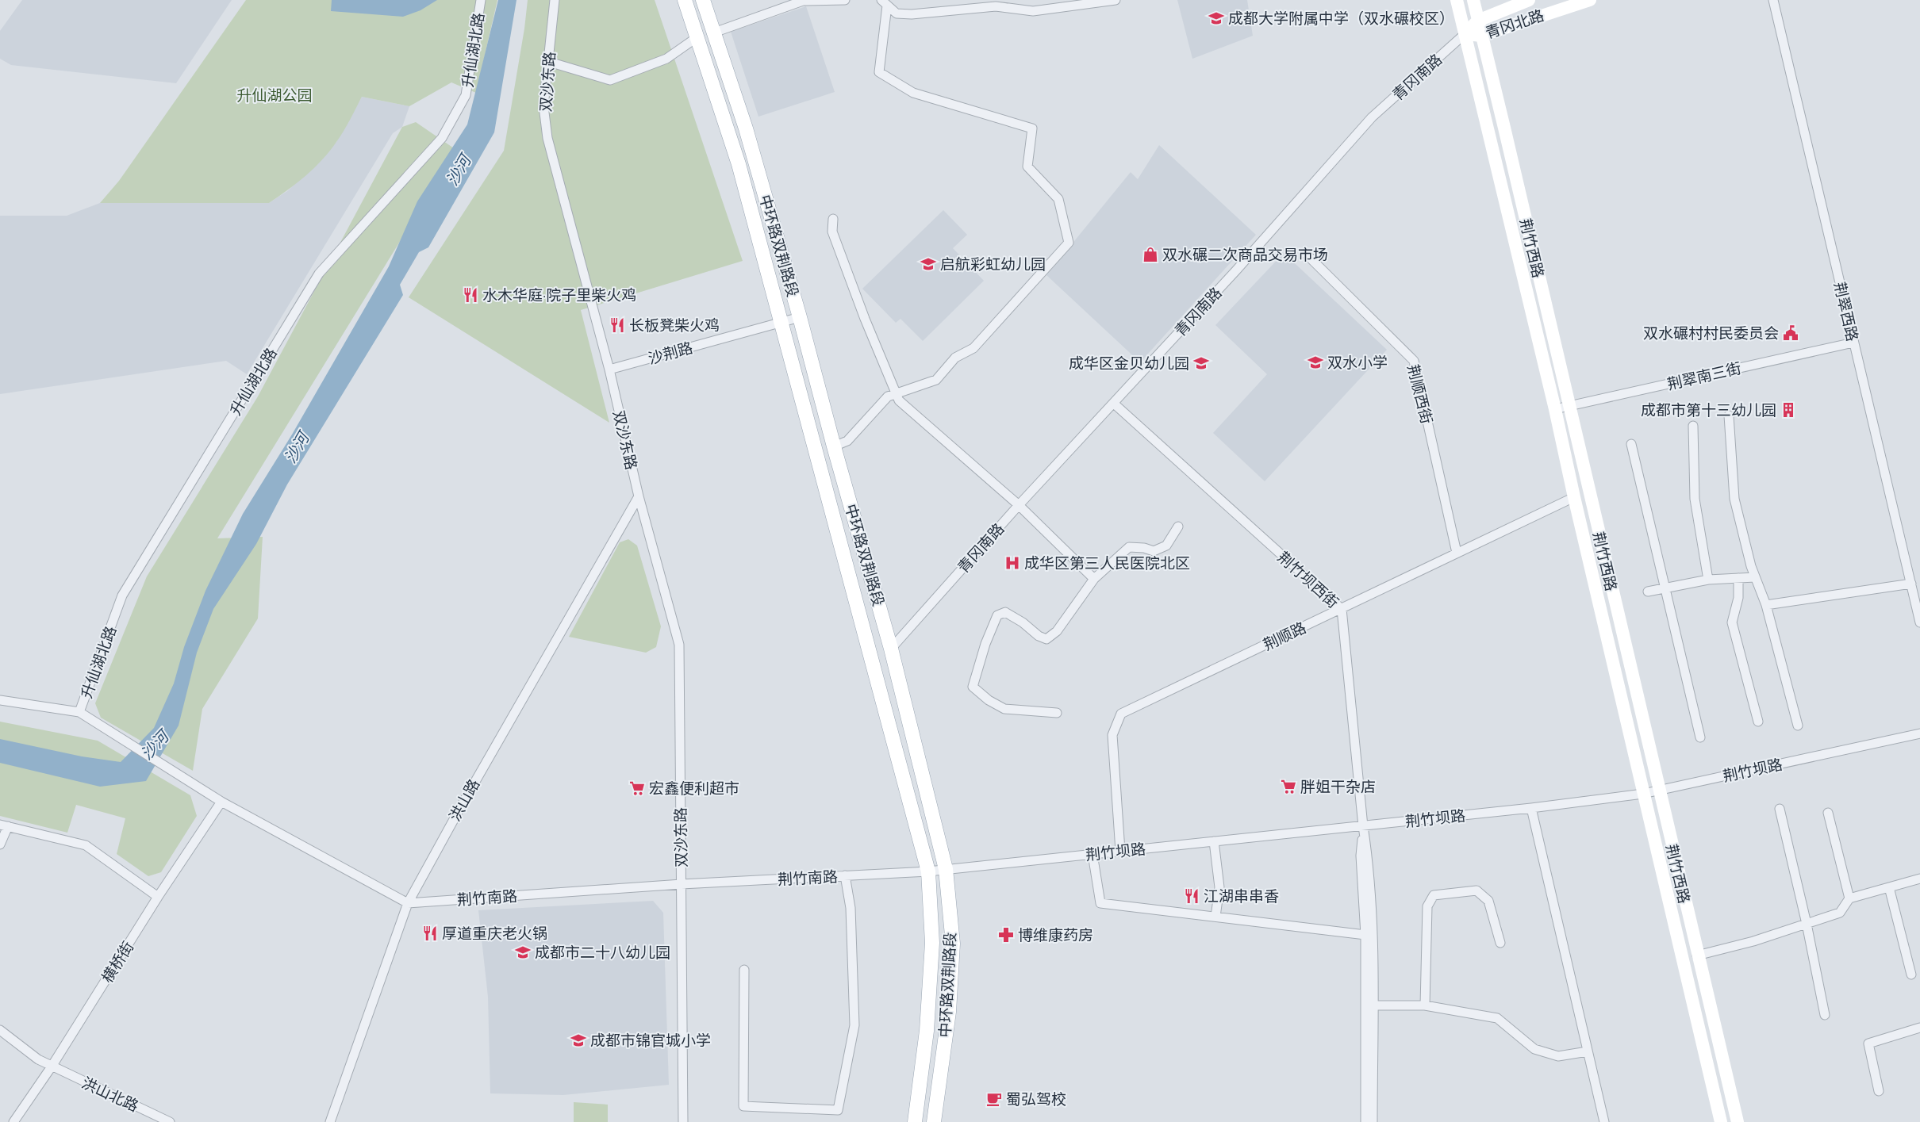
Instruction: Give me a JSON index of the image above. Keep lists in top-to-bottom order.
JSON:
{
  "streets": {
    "main road": ["青冈北路", "中环路双荆路段", "荆竹西路"],
    "street": [
      "升仙湖北路",
      "青冈南路",
      "双沙东路",
      "荆翠西路",
      "沙荆路",
      "荆翠南三街",
      "荆顺西街",
      "荆竹坝西街",
      "荆顺路",
      "荆竹坝路",
      "洪山路",
      "荆竹南路",
      "横桥街",
      "洪山北路"
    ]
  },
  "crossings": [
    ["青冈北路", "青冈南路"],
    ["青冈北路", "荆竹西路"],
    ["青冈南路", "中环路双荆路段"],
    ["青冈南路", "荆竹西路"],
    ["青冈南路", "荆竹坝西街"],
    ["双沙东路", "沙荆路"],
    ["双沙东路", "洪山路"],
    ["双沙东路", "荆竹南路"],
    ["中环路双荆路段", "沙荆路"],
    ["中环路双荆路段", "荆竹坝路"],
    ["中环路双荆路段", "荆竹南路"],
    ["荆竹西路", "荆翠南三街"],
    ["荆竹西路", "荆顺路"],
    ["荆竹西路", "荆竹坝路"],
    ["荆翠西路", "荆翠南三街"],
    ["荆顺西街", "荆顺路"],
    ["荆竹坝西街", "荆顺路"],
    ["荆竹坝西街", "荆竹坝路"],
    ["荆顺路", "荆竹坝路"],
    ["荆竹坝路", "荆竹南路"],
    ["洪山路", "荆竹南路"],
    ["横桥街", "洪山北路"]
  ],
  "water": ["沙河"],
  "parks": ["升仙湖公园"],
  "places": {
    "school or university": [
      "成都大学附属中学（双水碾校区）",
      "启航彩虹幼儿园",
      "双水小学",
      "成华区金贝幼儿园",
      "成都市二十八幼儿园",
      "成都市锦官城小学"
    ],
    "shop": ["双水碾二次商品交易市场"],
    "restaurant": [
      "水木华庭·院子里柴火鸡",
      "长板凳柴火鸡",
      "江湖串串香",
      "厚道重庆老火锅"
    ],
    "public building": ["双水碾村村民委员会"],
    "building": ["成都市第十三幼儿园"],
    "hospital": ["成华区第三人民医院北区"],
    "supermarket": ["胖姐干杂店", "宏鑫便利超市"],
    "pharmacy": ["博维康药房"],
    "cafe": ["蜀弘驾校"]
  }
}
